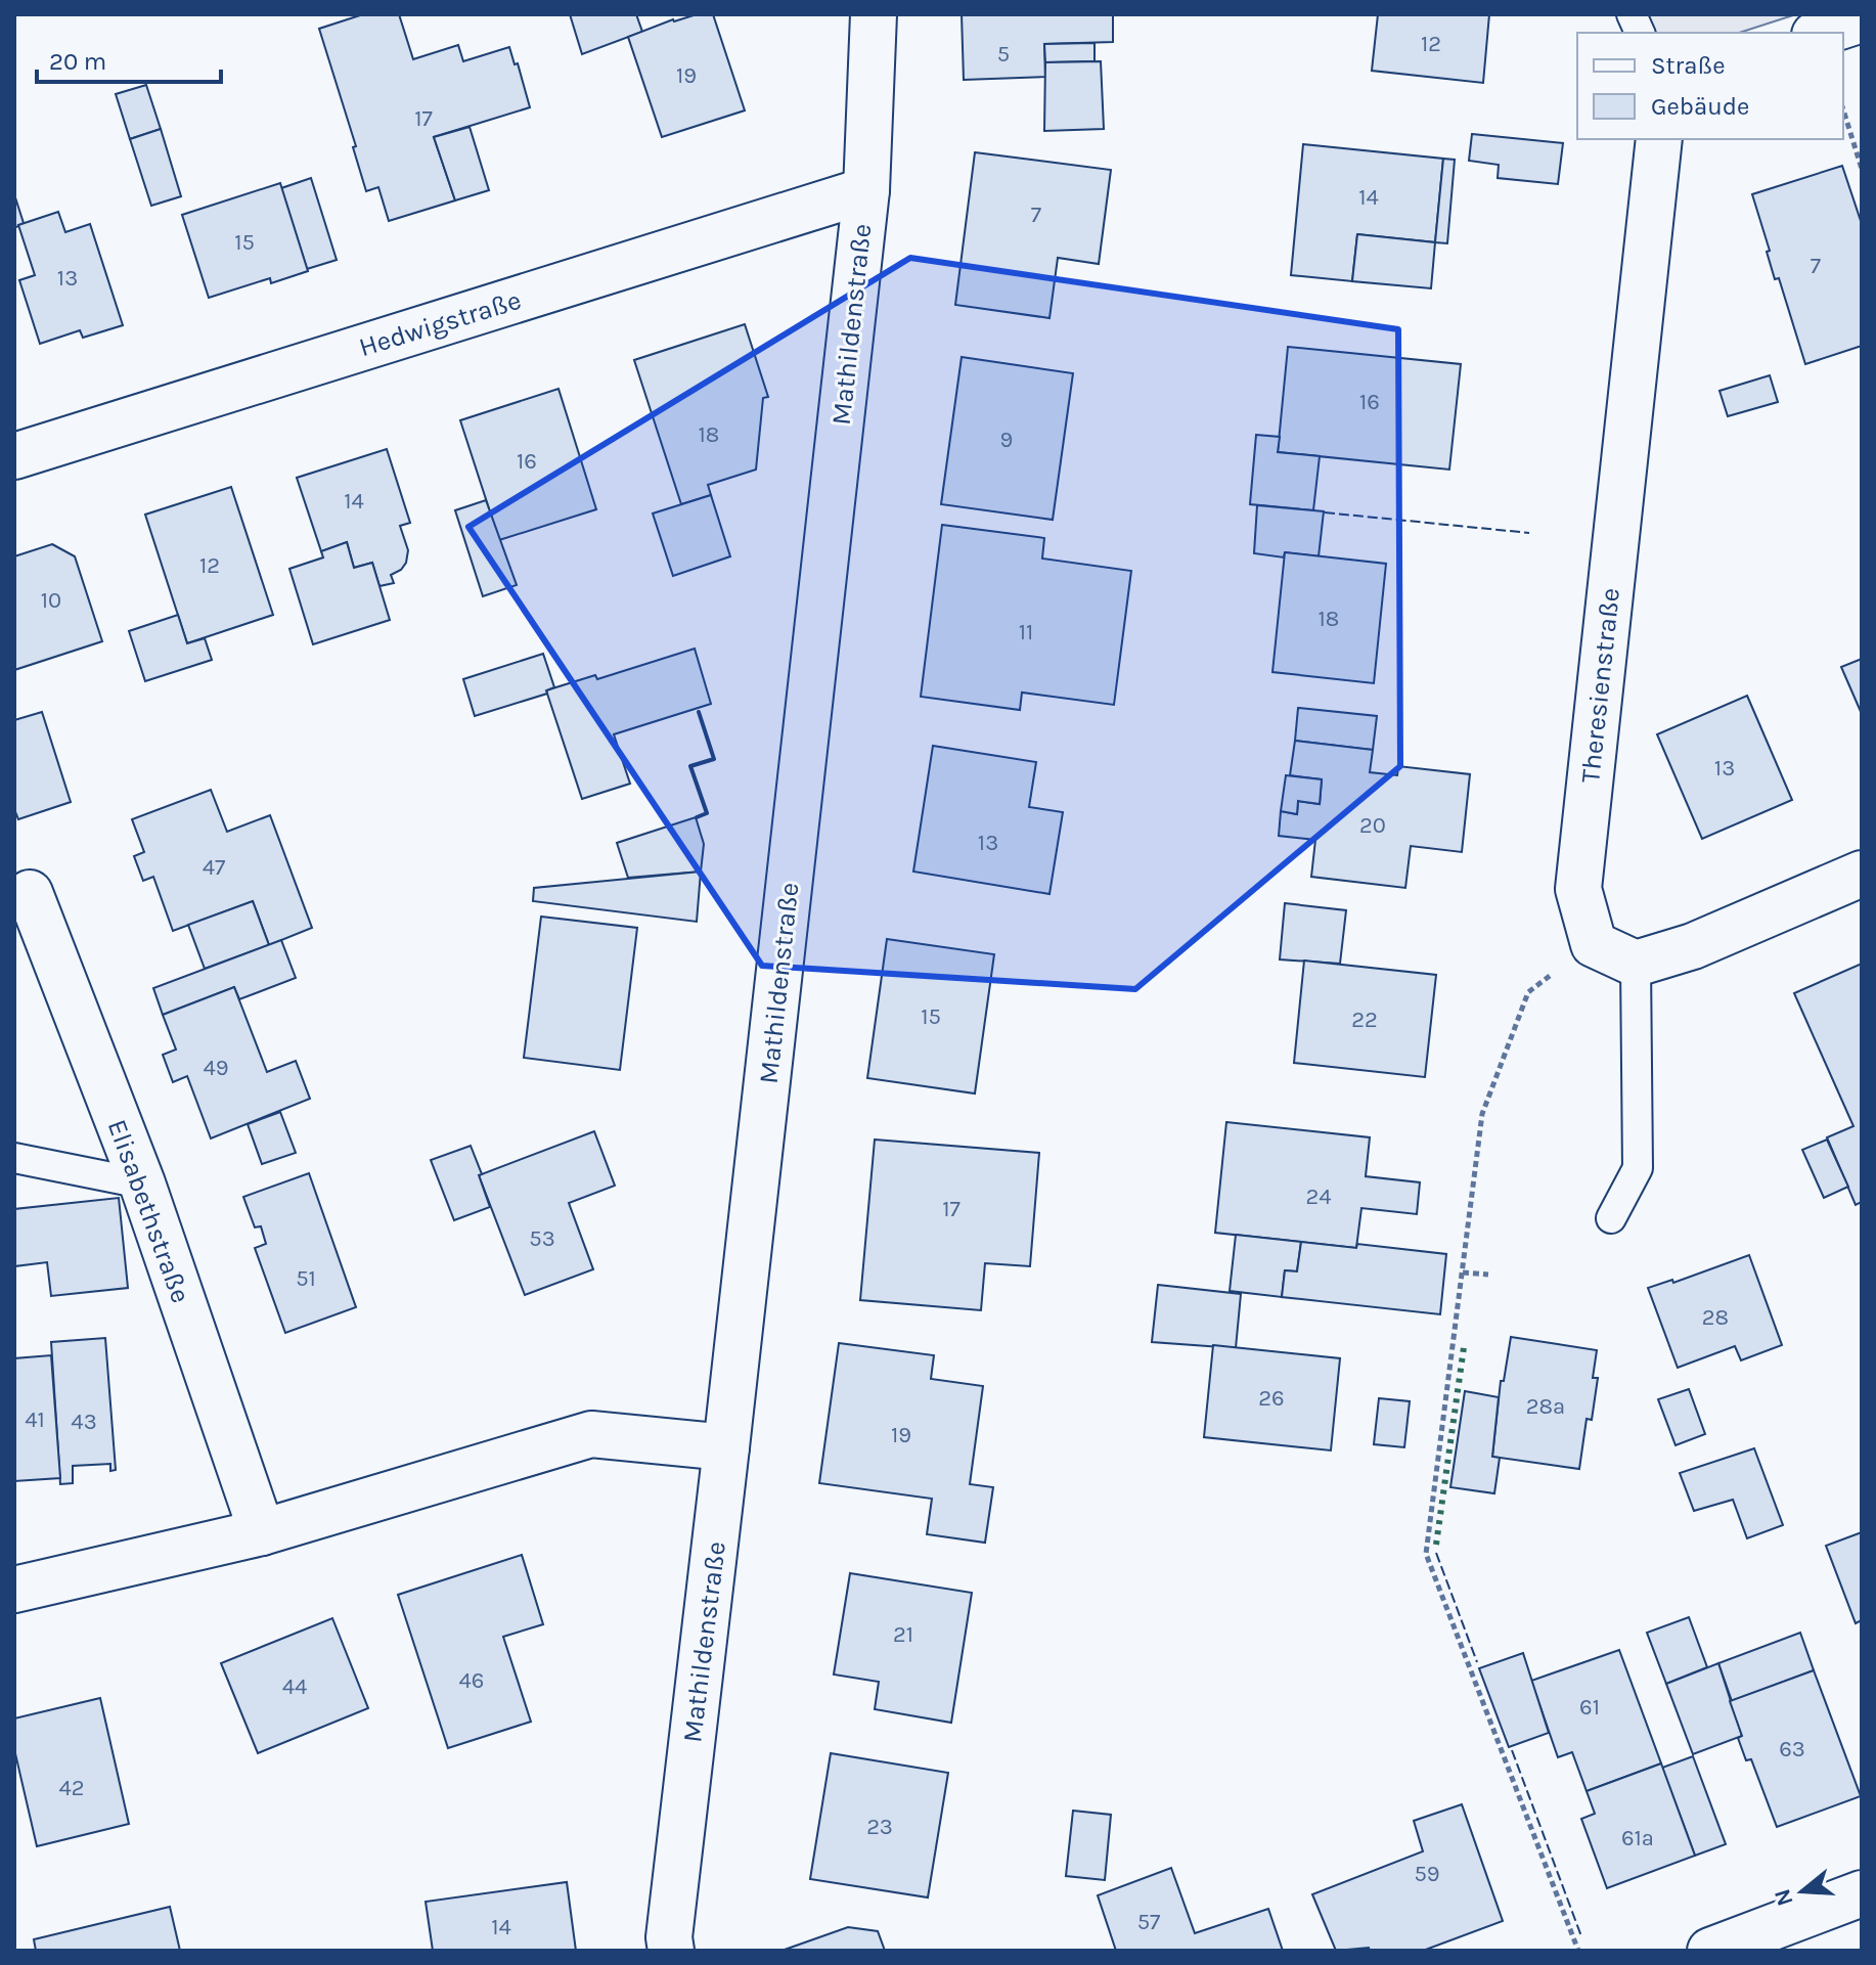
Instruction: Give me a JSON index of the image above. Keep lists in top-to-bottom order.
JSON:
{
  "streets": {
    "street": [
      "Hedwigstraße",
      "Mathildenstraße",
      "Theresienstraße",
      "Elisabethstraße"
    ]
  },
  "crossings": [
    ["Hedwigstraße", "Mathildenstraße"]
  ],
  "house_numbers": [
    "12",
    "5",
    "19",
    "17",
    "14",
    "7",
    "15",
    "7",
    "13",
    "16",
    "18",
    "9",
    "16",
    "14",
    "12",
    "10",
    "18",
    "11",
    "13",
    "20",
    "13",
    "47",
    "15",
    "22",
    "49",
    "24",
    "17",
    "53",
    "51",
    "28",
    "26",
    "28a",
    "41",
    "43",
    "19",
    "21",
    "46",
    "44",
    "61",
    "63",
    "42",
    "23",
    "61a",
    "59",
    "57",
    "14"
  ],
  "legend": ["Straße", "Gebäude"],
  "scale_bar": "20 m",
  "north": "left"
}
